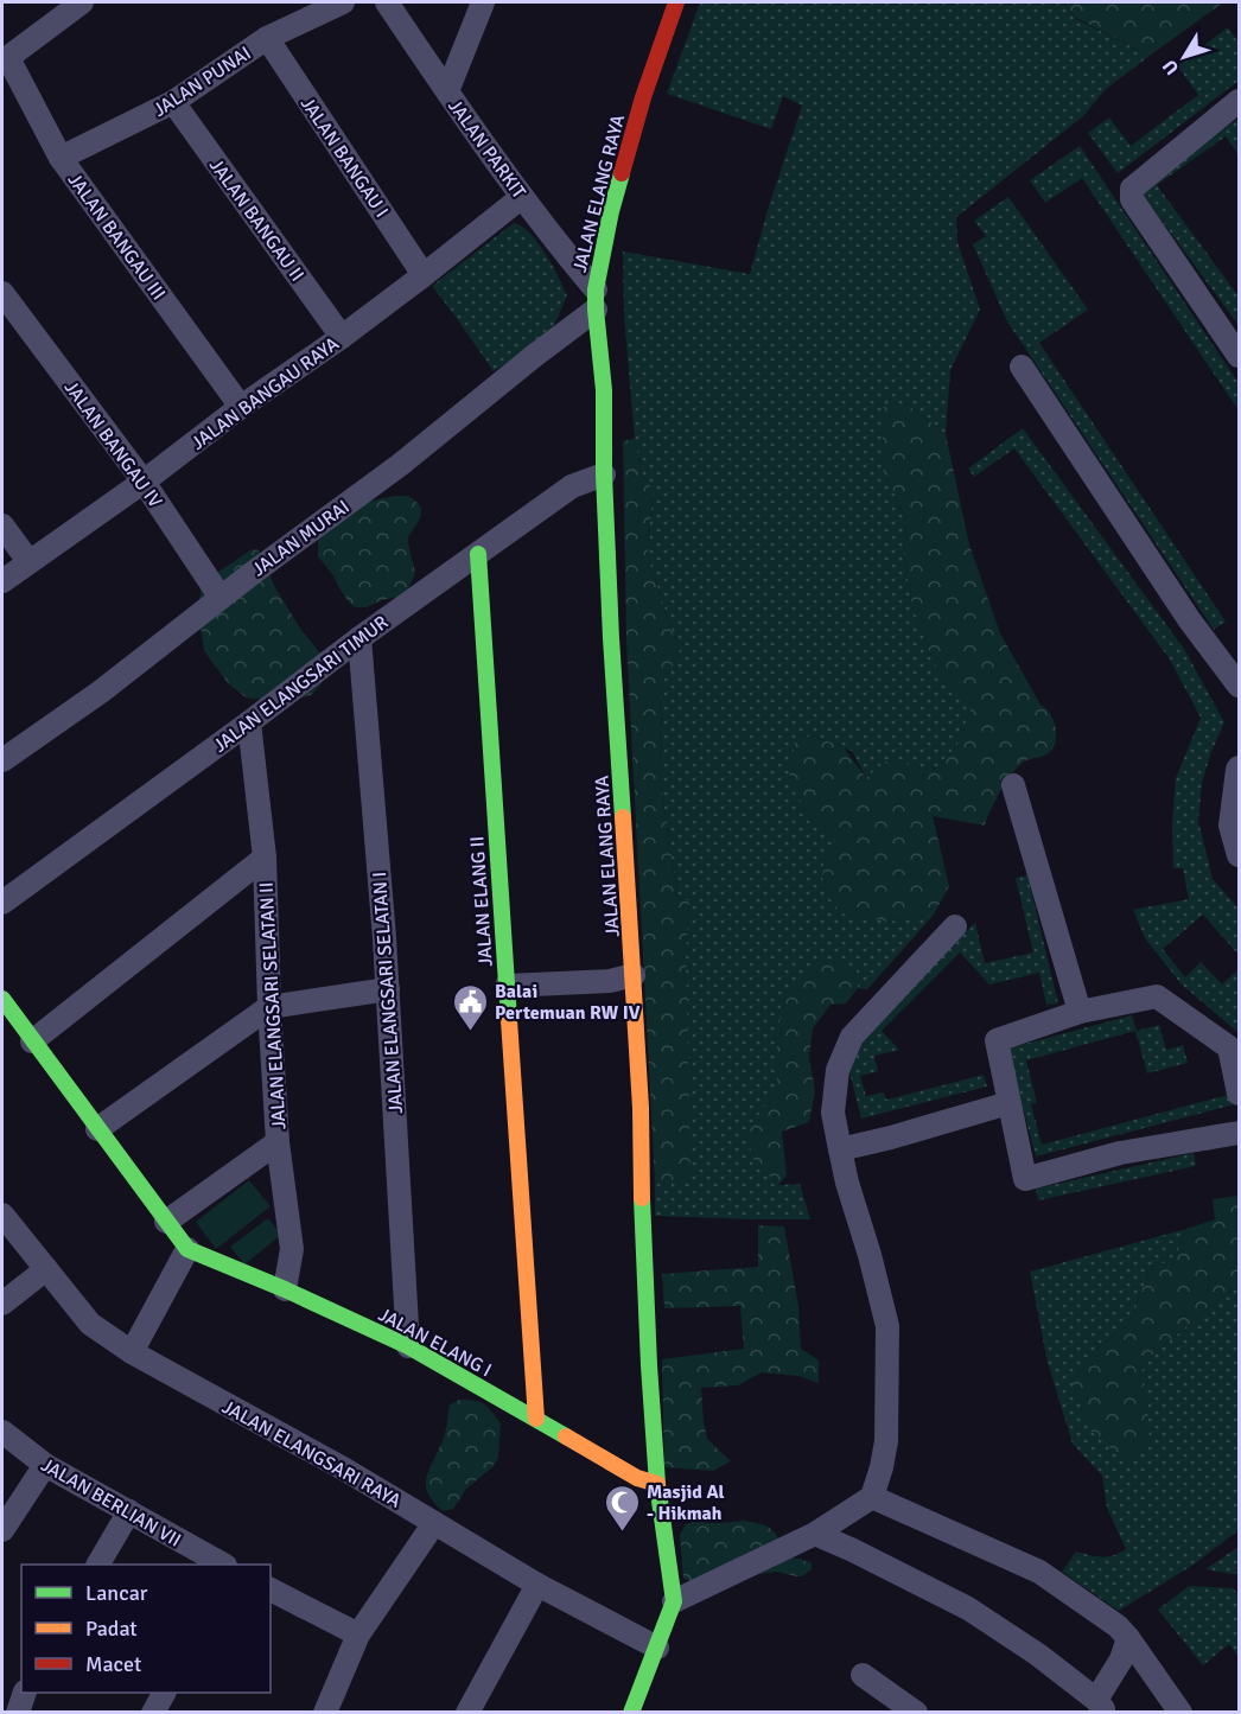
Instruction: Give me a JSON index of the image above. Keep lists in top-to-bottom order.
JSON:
{
  "streets": {
    "street": [
      "JALAN PUNAI",
      "JALAN PARKIT",
      "JALAN BANGAU I",
      "JALAN ELANG RAYA",
      "JALAN BANGAU II",
      "JALAN BANGAU III",
      "JALAN BANGAU RAYA",
      "JALAN BANGAU IV",
      "JALAN MURAI",
      "JALAN ELANGSARI TIMUR",
      "JALAN ELANG II",
      "JALAN ELANGSARI SELATAN I",
      "JALAN ELANGSARI SELATAN II",
      "JALAN ELANG I",
      "JALAN ELANGSARI RAYA",
      "JALAN BERLIAN VII"
    ]
  },
  "crossings": [
    ["JALAN PUNAI", "JALAN BANGAU I"],
    ["JALAN PUNAI", "JALAN BANGAU II"],
    ["JALAN PUNAI", "JALAN BANGAU III"],
    ["JALAN PARKIT", "JALAN ELANG RAYA"],
    ["JALAN PARKIT", "JALAN BANGAU RAYA"],
    ["JALAN PARKIT", "JALAN MURAI"],
    ["JALAN BANGAU I", "JALAN BANGAU RAYA"],
    ["JALAN ELANG RAYA", "JALAN MURAI"],
    ["JALAN ELANG RAYA", "JALAN ELANGSARI TIMUR"],
    ["JALAN ELANG RAYA", "JALAN ELANG I"],
    ["JALAN ELANG RAYA", "JALAN ELANGSARI RAYA"],
    ["JALAN BANGAU II", "JALAN BANGAU RAYA"],
    ["JALAN BANGAU III", "JALAN BANGAU RAYA"],
    ["JALAN BANGAU RAYA", "JALAN BANGAU IV"],
    ["JALAN BANGAU IV", "JALAN MURAI"],
    ["JALAN ELANGSARI TIMUR", "JALAN ELANG II"],
    ["JALAN ELANGSARI TIMUR", "JALAN ELANGSARI SELATAN I"],
    ["JALAN ELANGSARI TIMUR", "JALAN ELANGSARI SELATAN II"],
    ["JALAN ELANG II", "JALAN ELANG I"],
    ["JALAN ELANGSARI SELATAN I", "JALAN ELANG I"],
    ["JALAN ELANGSARI SELATAN II", "JALAN ELANG I"]
  ],
  "places": {
    "public building": ["Balai Pertemuan RW IV"],
    "mosque": ["Masjid Al - Hikmah"]
  },
  "legend": ["Lancar", "Padat", "Macet"],
  "north": "bottom left"
}
